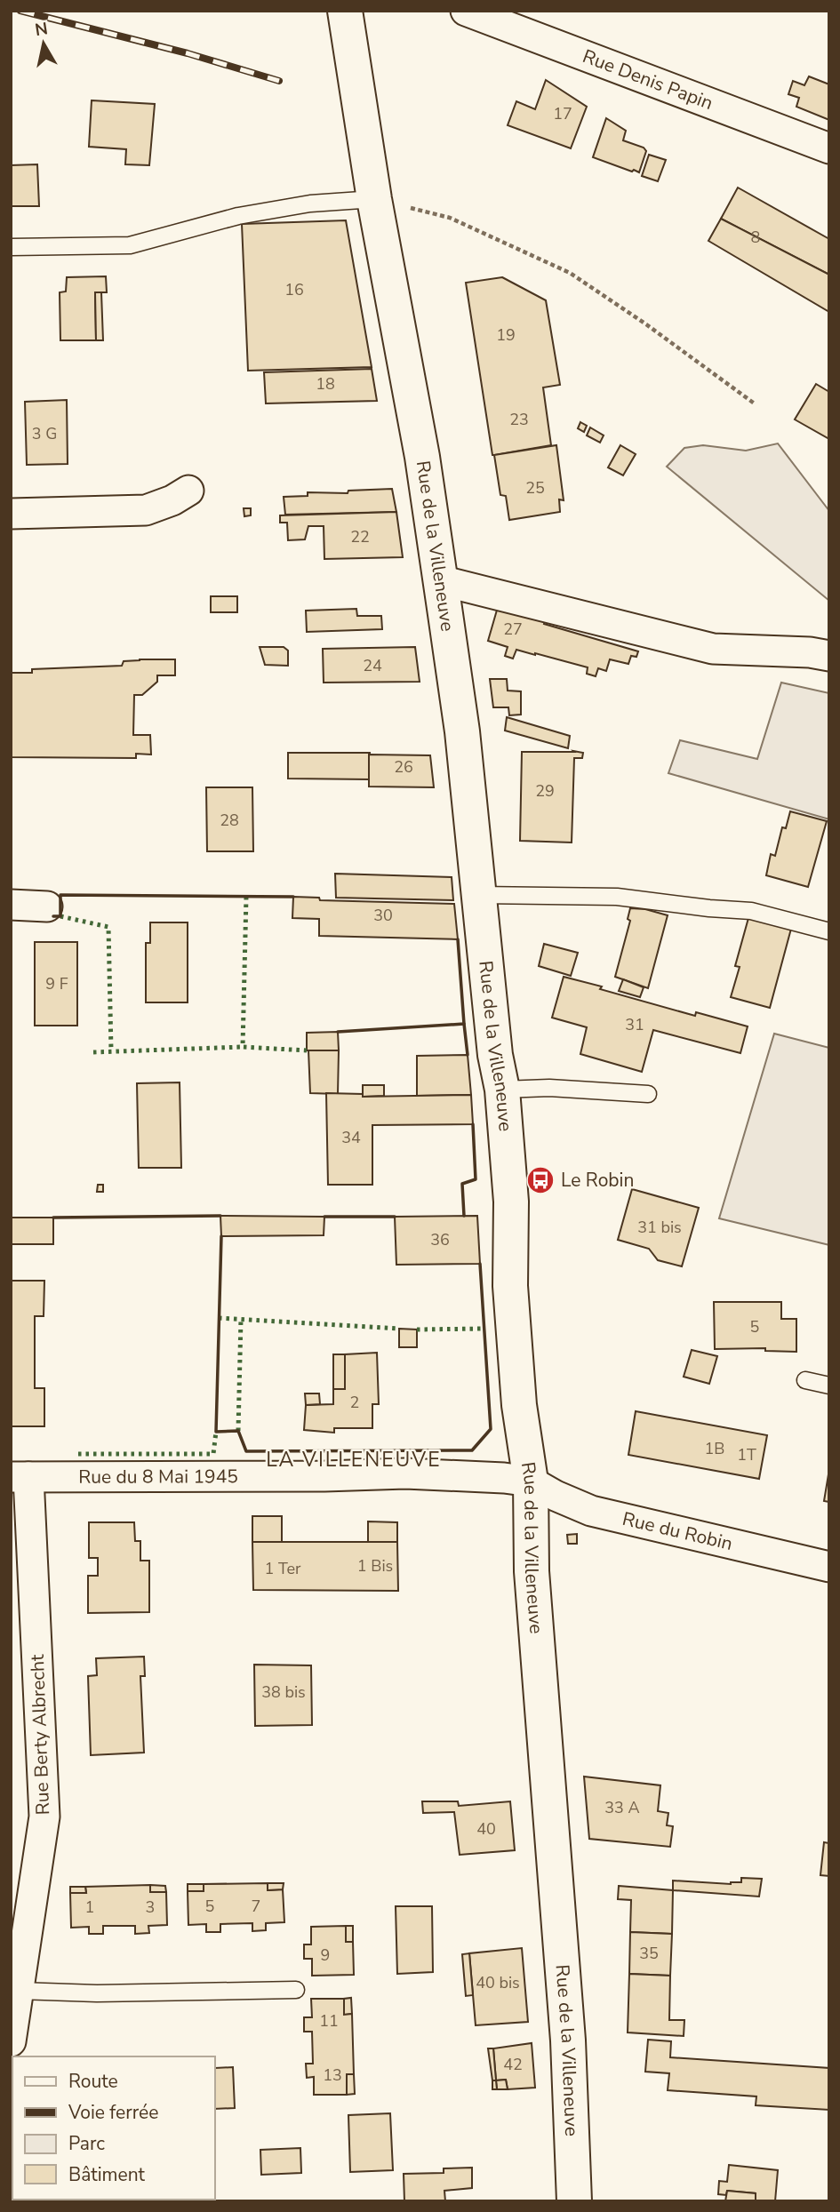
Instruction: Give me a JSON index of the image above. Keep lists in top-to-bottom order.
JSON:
{
  "streets": {
    "main road": ["Rue de la Villeneuve"],
    "street": [
      "Rue Denis Papin",
      "Rue du 8 Mai 1945",
      "Rue du Robin",
      "Rue Berty Albrecht"
    ]
  },
  "crossings": [
    ["Rue de la Villeneuve", "Rue du 8 Mai 1945"],
    ["Rue de la Villeneuve", "Rue du Robin"],
    ["Rue du 8 Mai 1945", "Rue du Robin"],
    ["Rue du 8 Mai 1945", "Rue Berty Albrecht"]
  ],
  "districts": ["LA VILLENEUVE"],
  "places": {
    "bus stop": ["Le Robin"]
  },
  "house_numbers": [
    "17",
    "8",
    "16",
    "19",
    "18",
    "23",
    "3 G",
    "25",
    "22",
    "27",
    "24",
    "26",
    "29",
    "28",
    "30",
    "9 F",
    "31",
    "34",
    "31 bis",
    "36",
    "5",
    "2",
    "1B",
    "1T",
    "1 Bis",
    "1 Ter",
    "38 bis",
    "33 A",
    "40",
    "5",
    "7",
    "1",
    "3",
    "35",
    "9",
    "40 bis",
    "11",
    "42",
    "13"
  ],
  "legend": [
    "Route",
    "Voie ferrée",
    "Parc",
    "Bâtiment"
  ],
  "north": "top"
}
